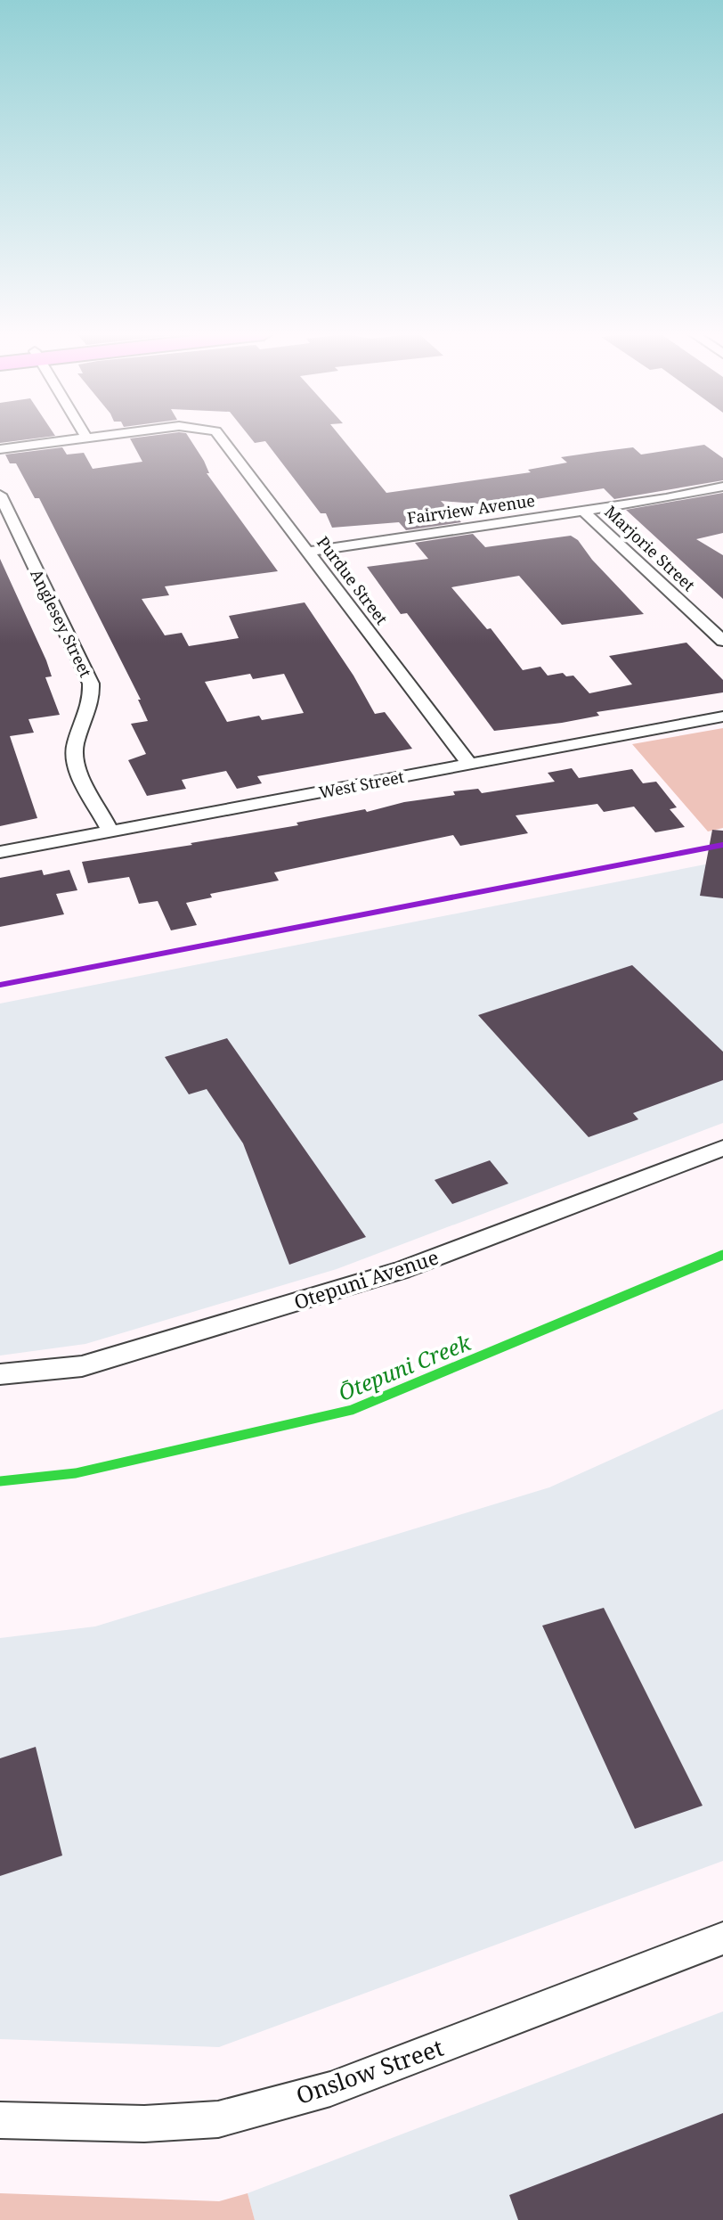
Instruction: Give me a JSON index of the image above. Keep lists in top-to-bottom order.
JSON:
{
  "streets": {
    "street": [
      "Fairview Avenue",
      "Marjorie Street",
      "Purdue Street",
      "Anglesey Street",
      "West Street",
      "Otepuni Avenue",
      "Onslow Street"
    ]
  },
  "crossings": [
    ["Fairview Avenue", "Marjorie Street"],
    ["Fairview Avenue", "Purdue Street"],
    ["Purdue Street", "West Street"],
    ["Anglesey Street", "West Street"]
  ],
  "water": ["Ōtepuni Creek"]
}
